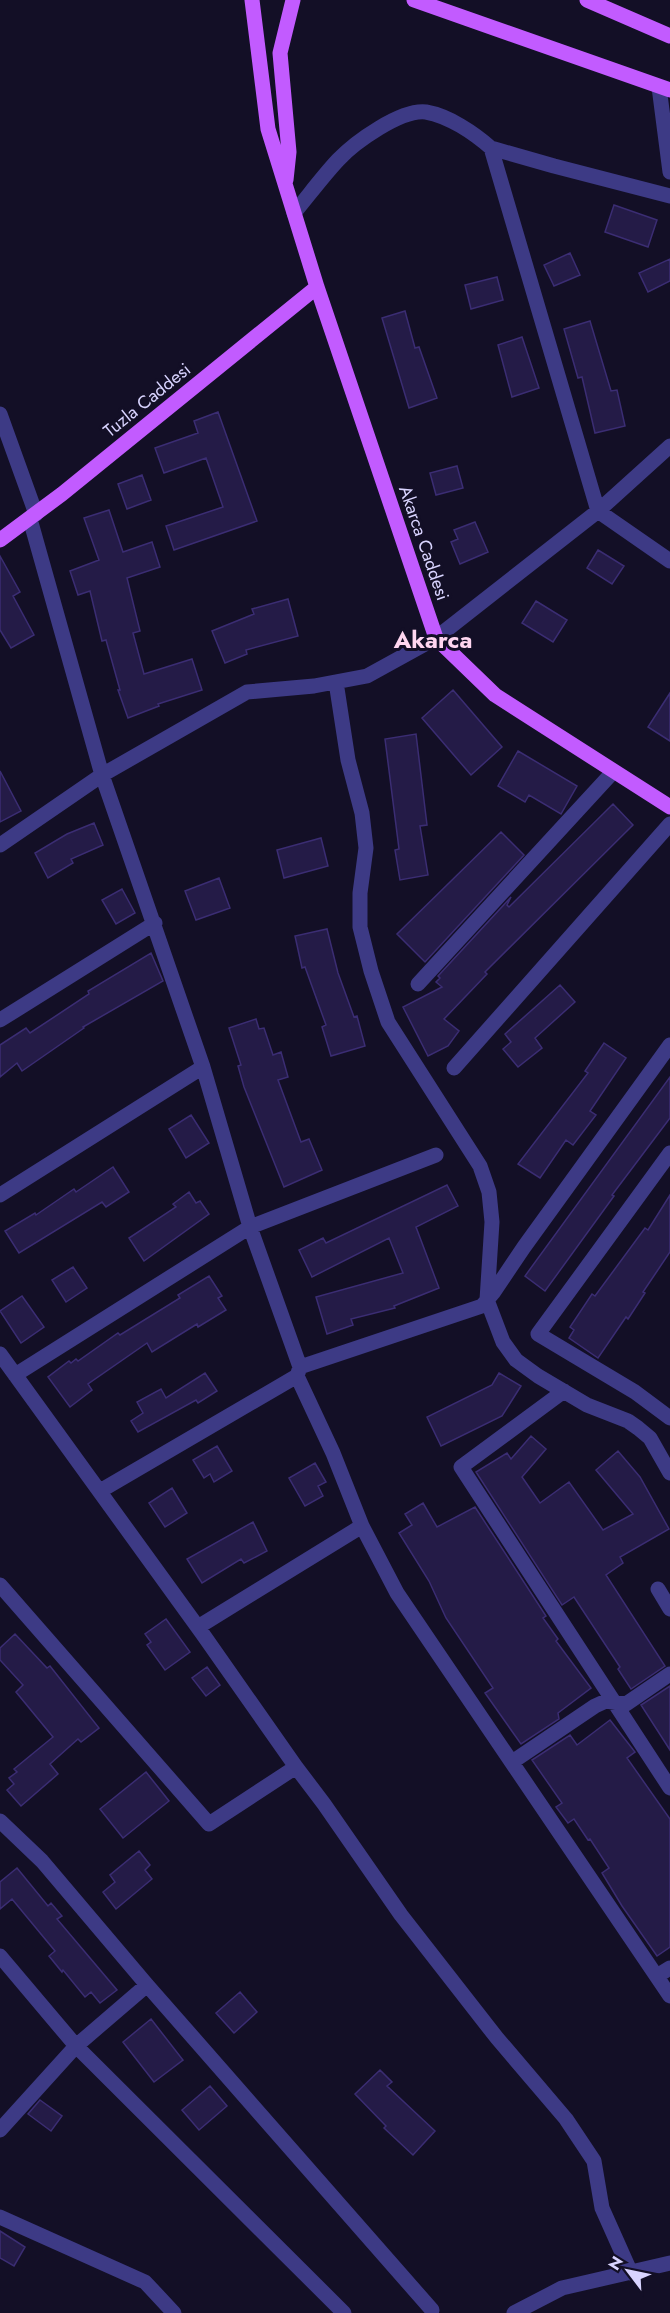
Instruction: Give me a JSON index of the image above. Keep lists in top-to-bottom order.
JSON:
{
  "streets": {
    "main road": ["Tuzla Caddesi", "Akarca Caddesi"]
  },
  "crossings": [
    ["Tuzla Caddesi", "Akarca Caddesi"]
  ],
  "districts": ["Akarca"],
  "north": "top left"
}
